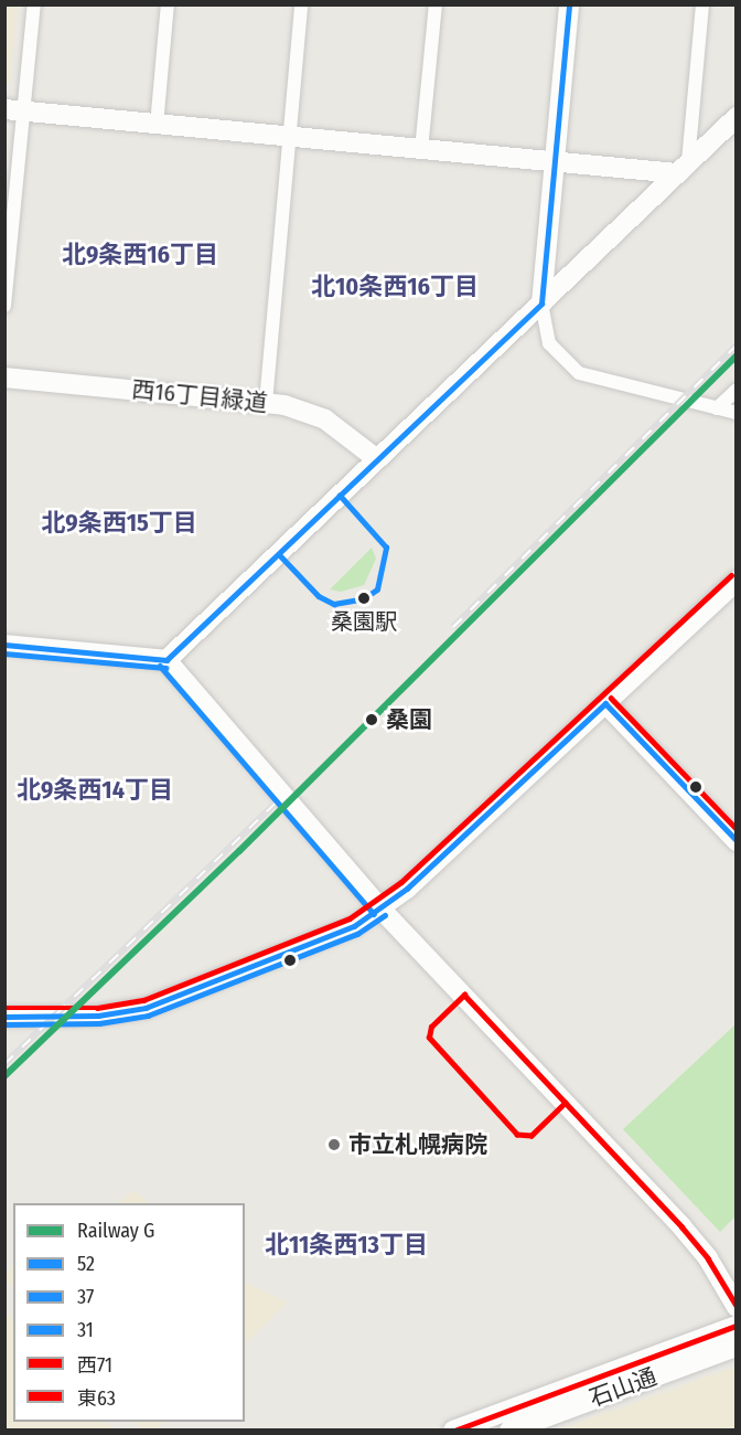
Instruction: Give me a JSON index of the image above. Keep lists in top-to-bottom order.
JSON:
{
  "streets": {
    "street": ["西16丁目緑道", "石山通"]
  },
  "districts": [
    "北9条西16丁目",
    "北10条西16丁目",
    "北9条西15丁目",
    "北9条西14丁目",
    "北11条西13丁目"
  ],
  "places": ["桑園駅", "桑園", "市立札幌病院"],
  "lines": [
    "transit line 52",
    "rail line G",
    "transit line 西71",
    "transit line 31",
    "transit line 37",
    "transit line 東63"
  ],
  "legend": [
    "Railway G",
    "52",
    "37",
    "31",
    "西71",
    "東63"
  ]
}
